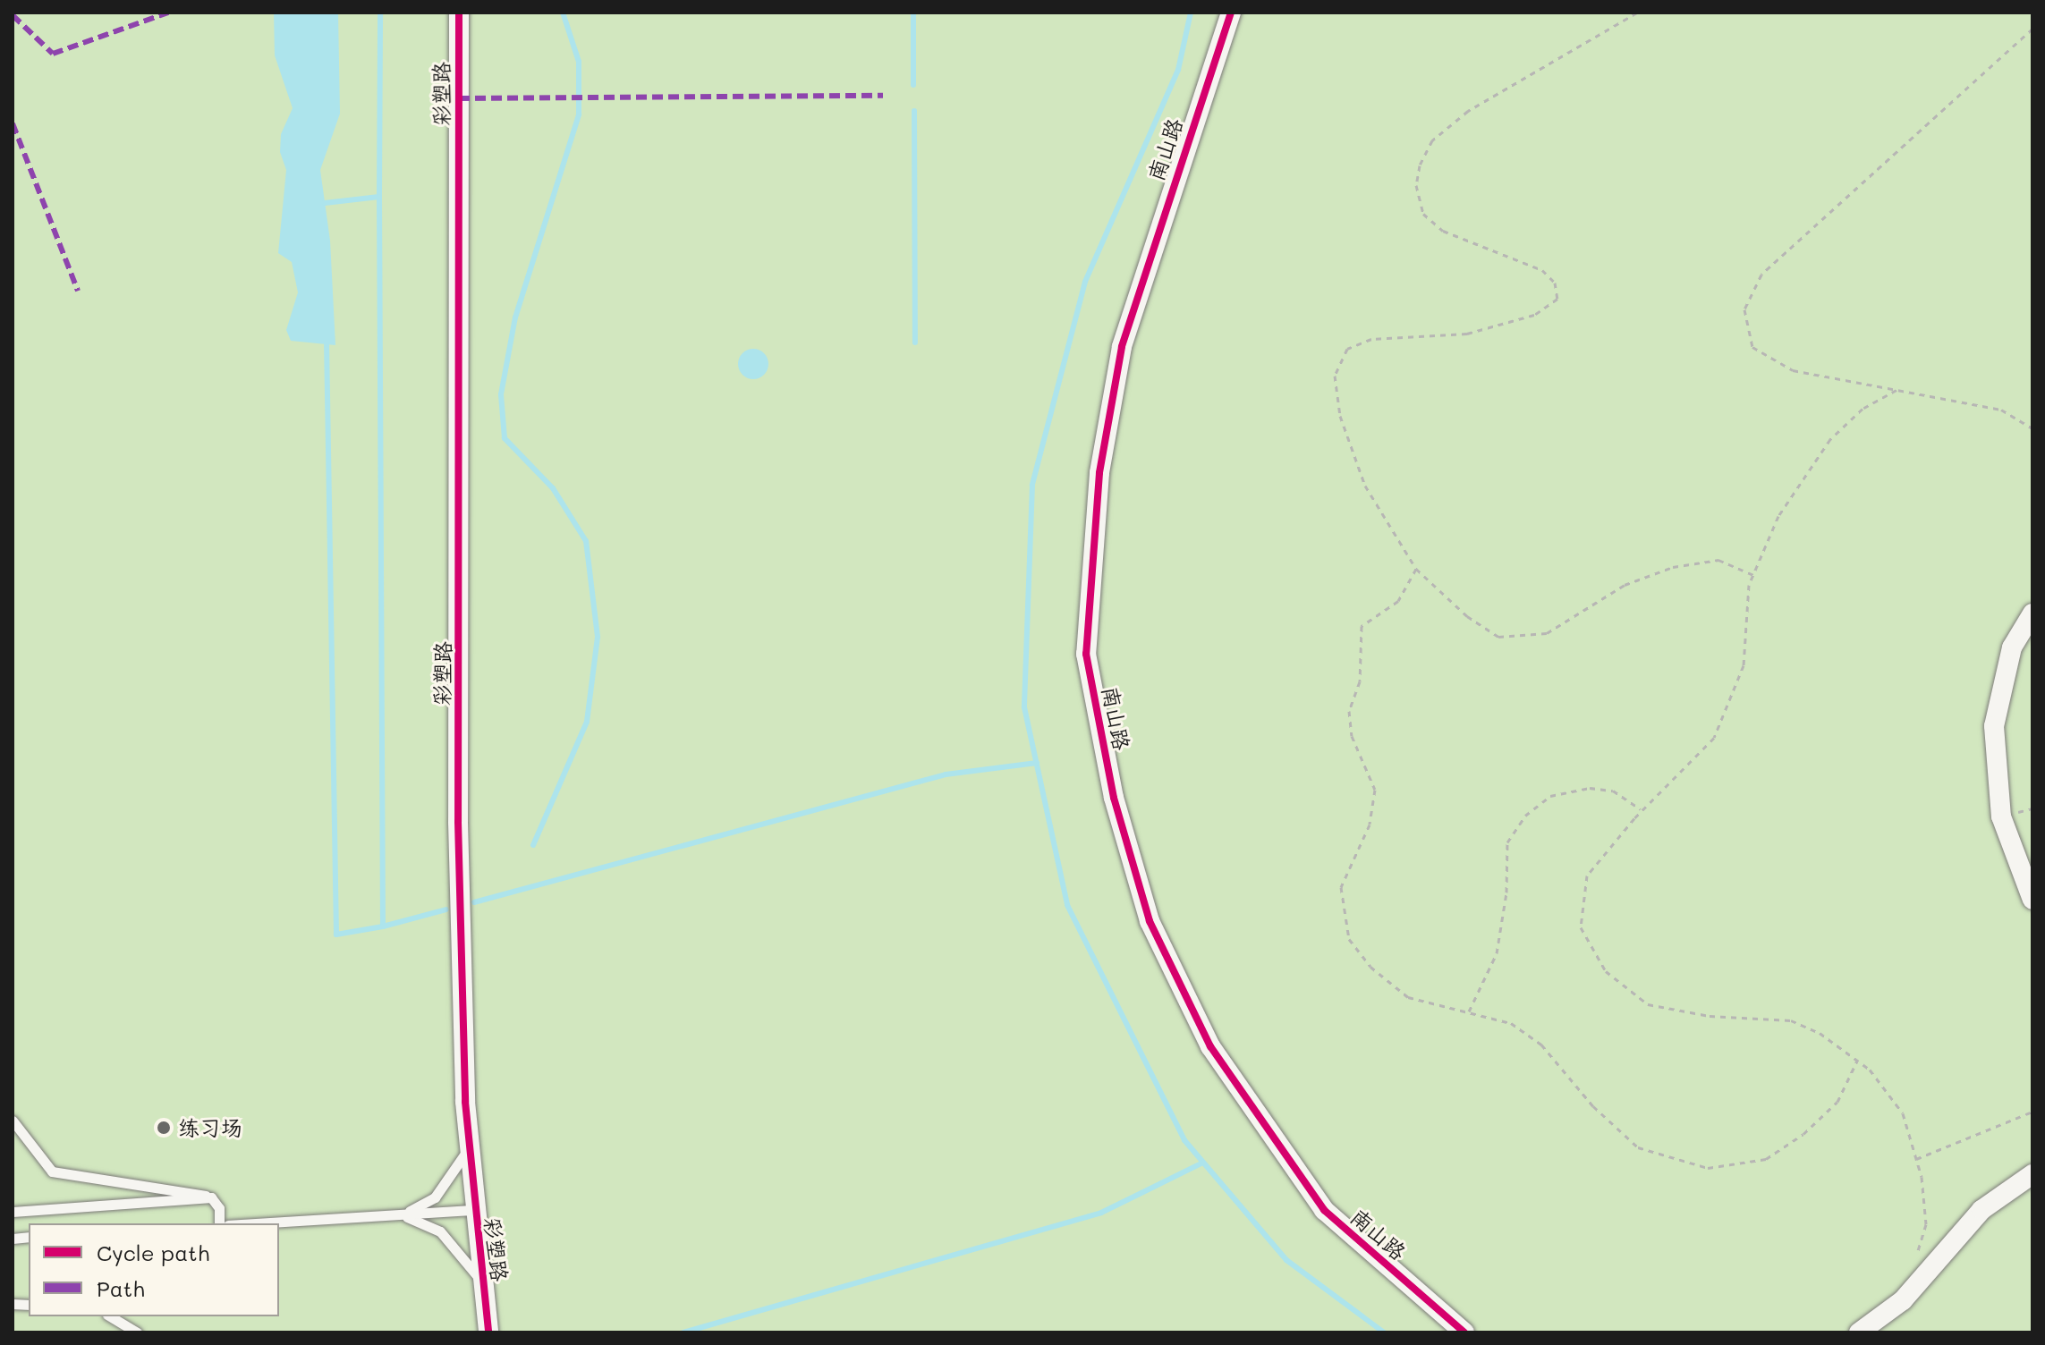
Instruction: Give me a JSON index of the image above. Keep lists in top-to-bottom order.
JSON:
{
  "streets": {
    "street": ["彩塑路", "南山路"]
  },
  "places": ["练习场"],
  "legend": ["Cycle path", "Path"]
}
